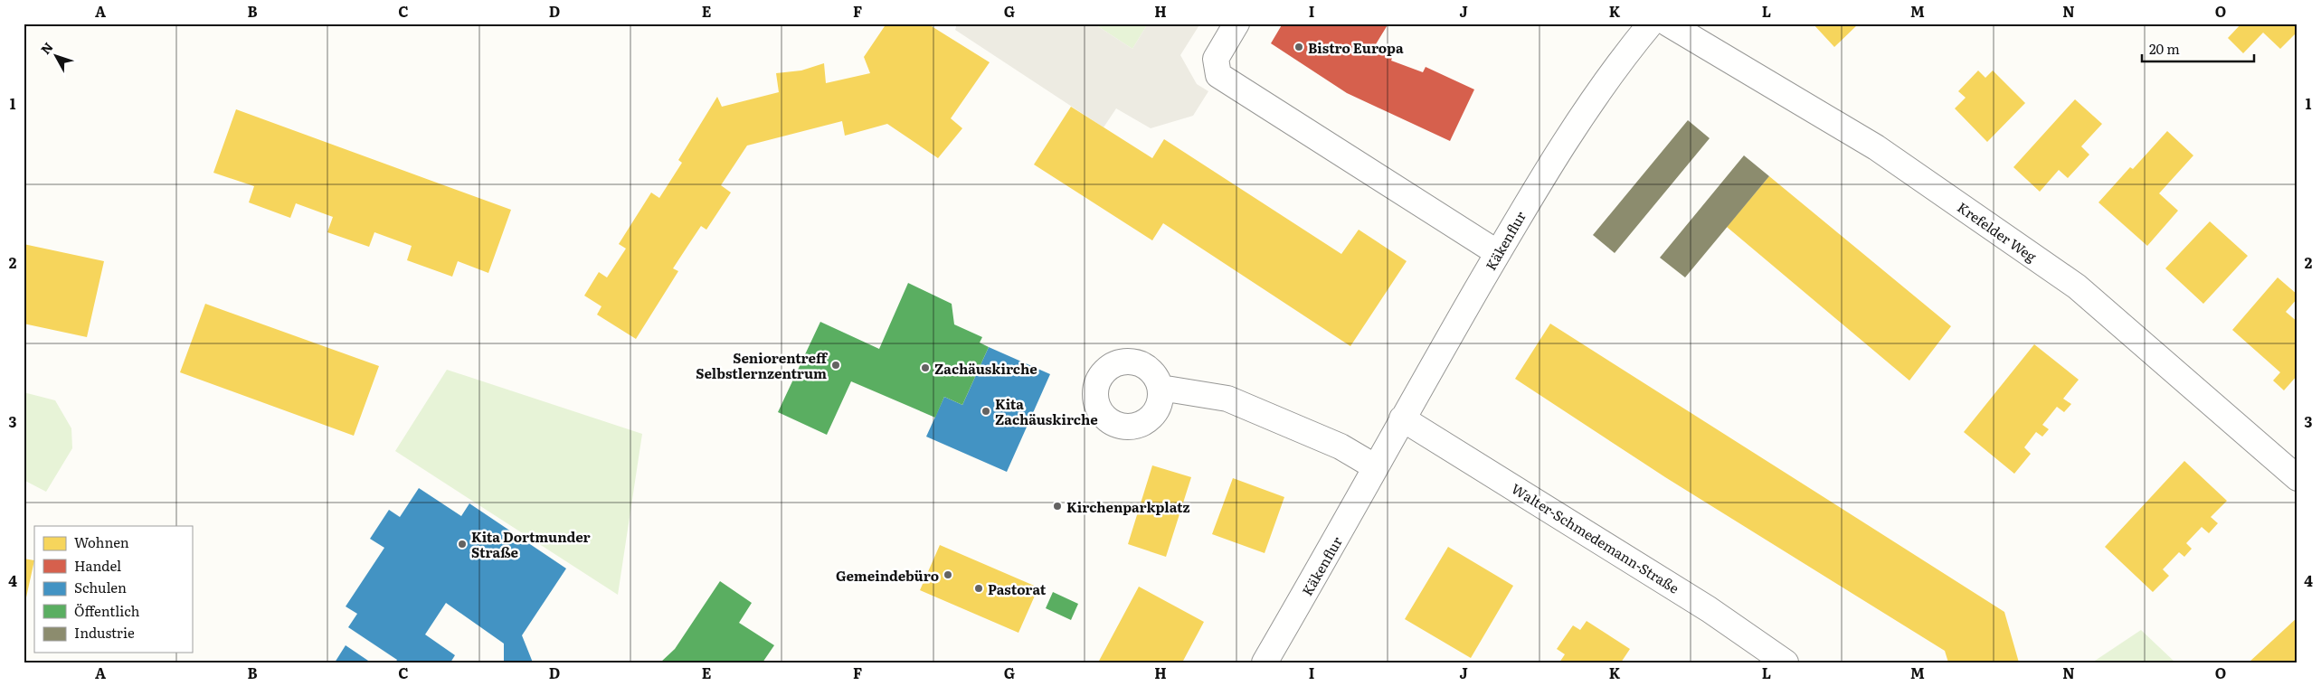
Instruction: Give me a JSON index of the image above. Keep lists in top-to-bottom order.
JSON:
{
  "streets": {
    "street": ["Krefelder Weg", "Käkenflur", "Walter-Schmedemann-Straße"]
  },
  "crossings": [
    ["Käkenflur", "Walter-Schmedemann-Straße"]
  ],
  "places": [
    "Bistro Europa",
    "Seniorentreff Selbstlernzentrum",
    "Zachäuskirche",
    "Kita Zachäuskirche",
    "Kirchenparkplatz",
    "Kita Dortmunder Straße",
    "Gemeindebüro",
    "Pastorat"
  ],
  "legend": [
    "Wohnen",
    "Handel",
    "Schulen",
    "Öffentlich",
    "Industrie"
  ],
  "scale_bar": "20 m",
  "north": "top left",
  "grid": {
    "columns": [
      "A",
      "B",
      "C",
      "D",
      "E",
      "F",
      "G",
      "H",
      "I",
      "J",
      "K",
      "L",
      "M",
      "N",
      "O"
    ],
    "rows": [
      "1",
      "2",
      "3",
      "4"
    ]
  }
}
